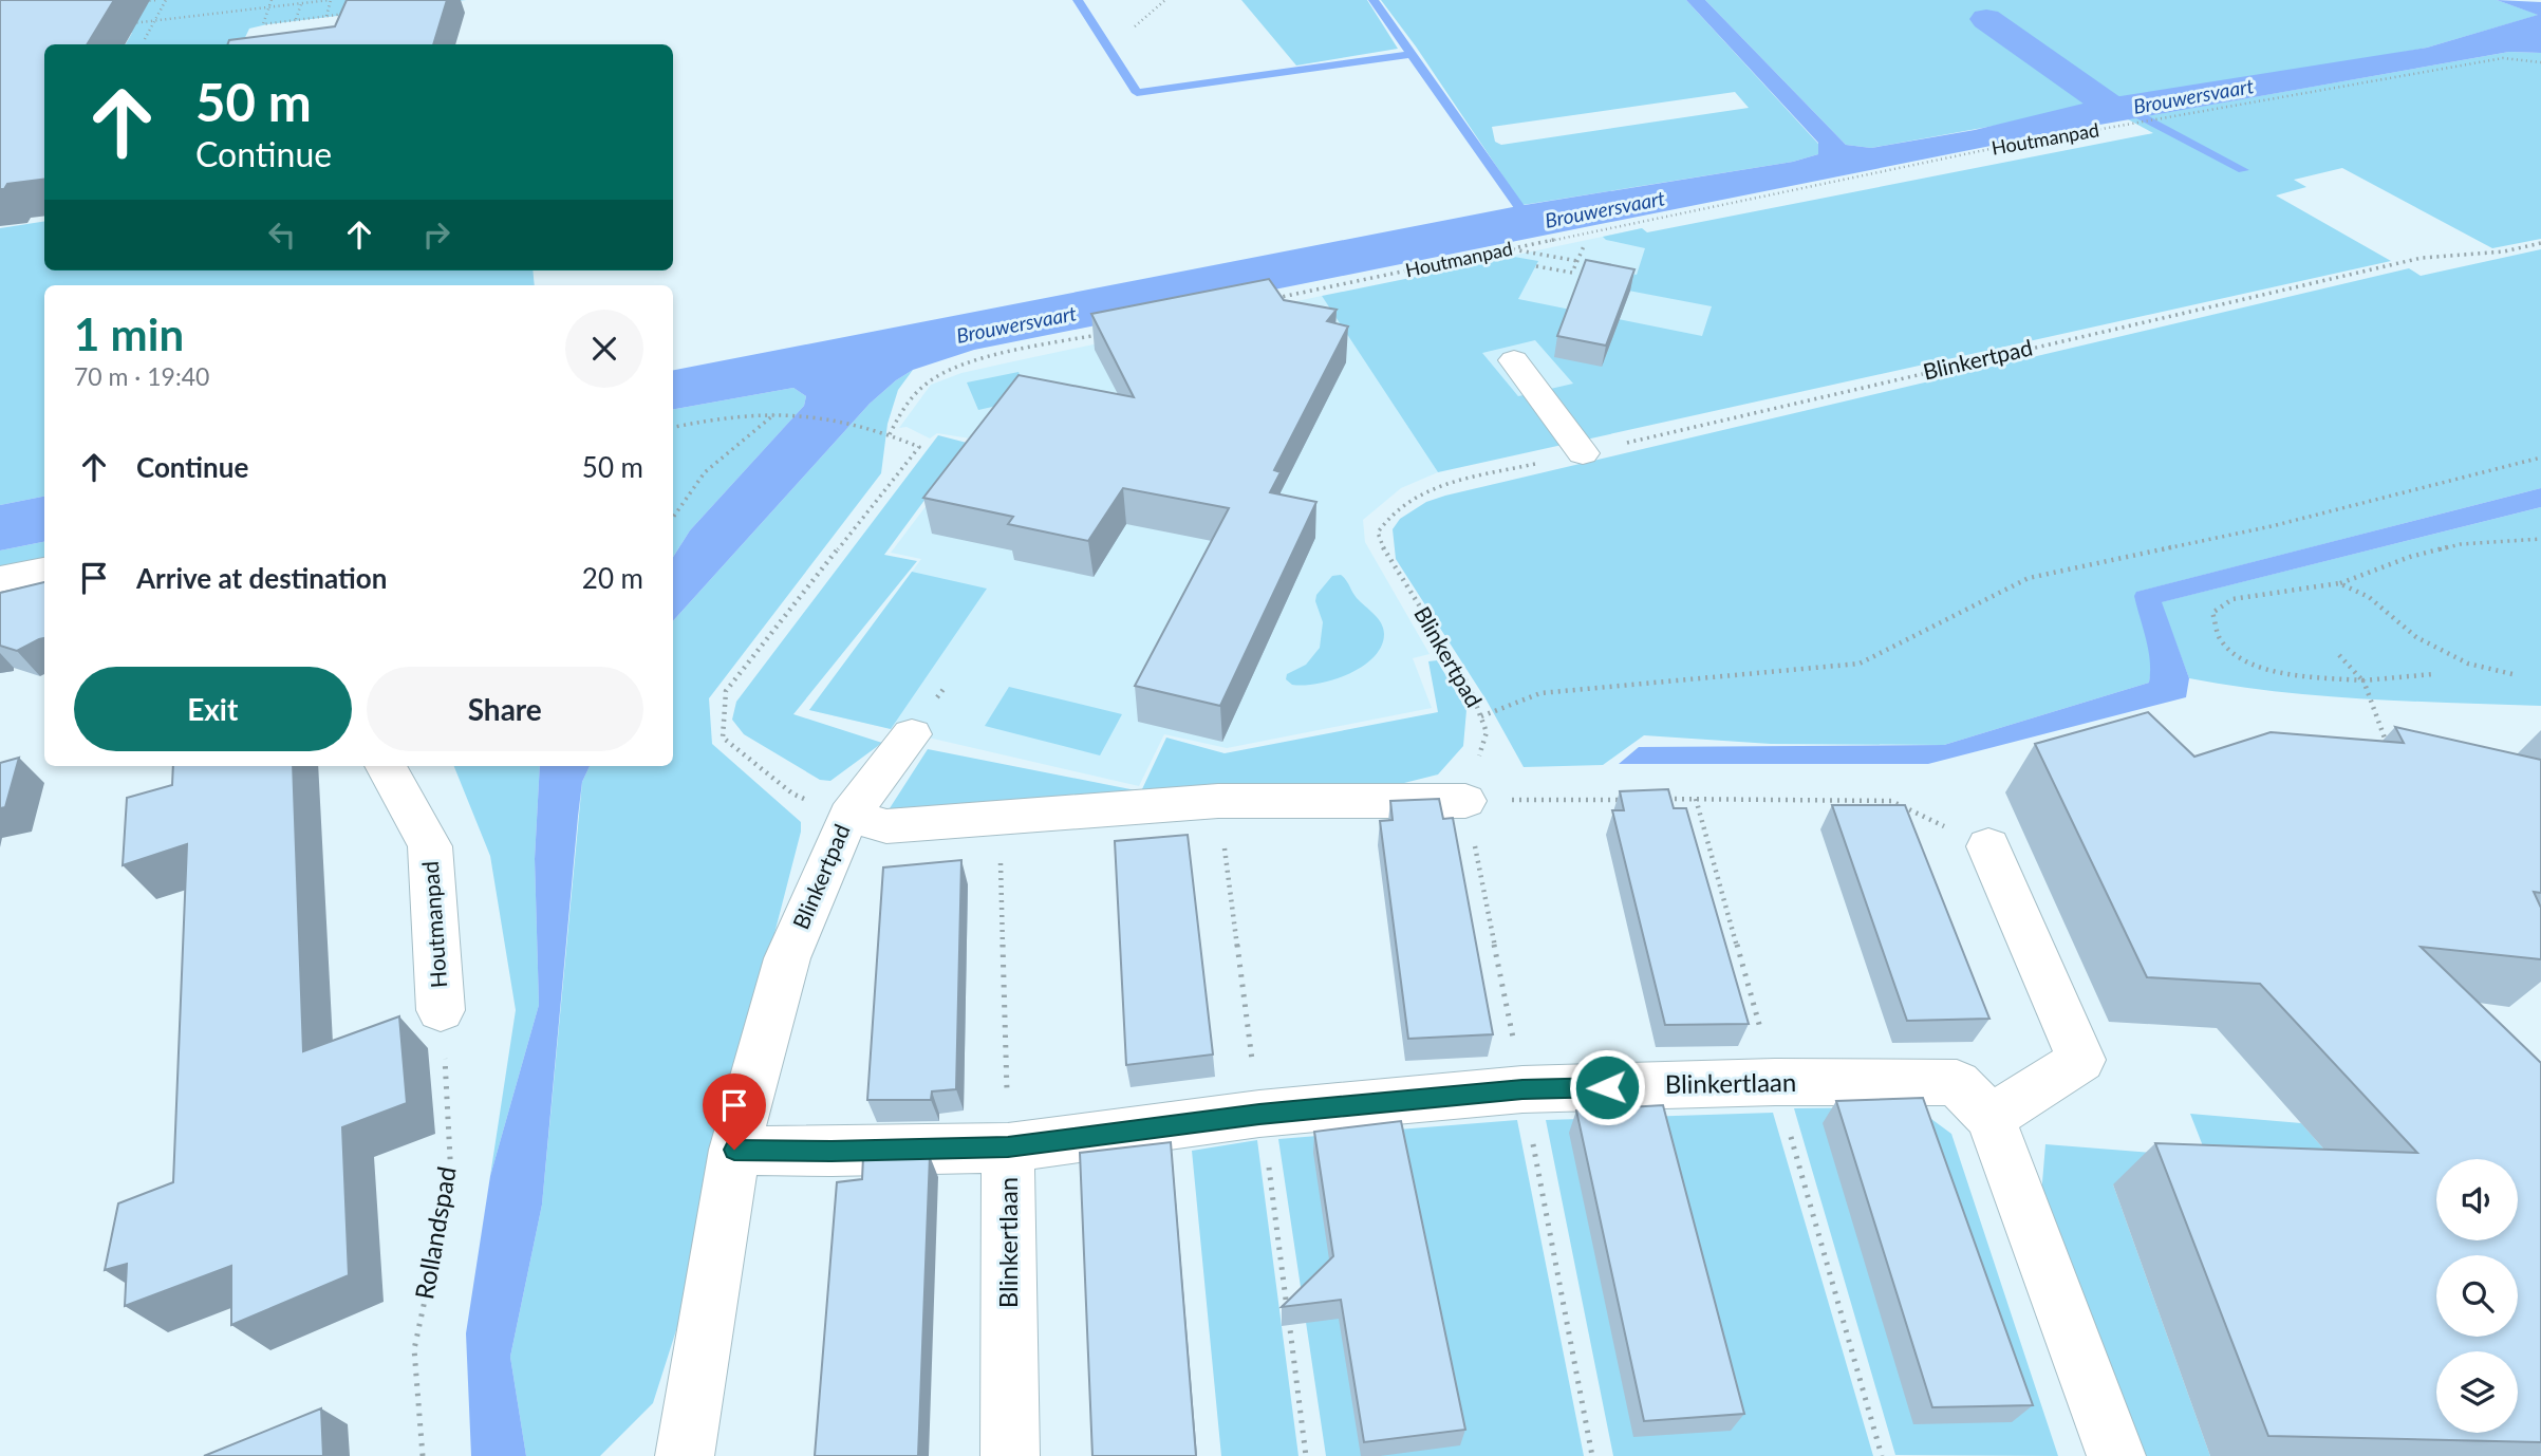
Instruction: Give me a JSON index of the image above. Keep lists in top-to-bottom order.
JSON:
{
  "streets": {
    "street": ["Houtmanpad", "Blinkertpad", "Blinkertlaan"],
    "path": ["Rollandspad"]
  },
  "crossings": [
    ["Houtmanpad", "Rollandspad"]
  ],
  "water": ["Brouwersvaart"],
  "page": {
    "turn": ["50 m", "Continue"],
    "heading": ["1 min", "70 m · 19:40"],
    "list": [
      {
        "name": "Continue",
        "value": "50 m"
      },
      {
        "name": "Arrive at destination",
        "value": "20 m"
      }
    ],
    "buttons": ["Exit", "Share"]
  }
}
